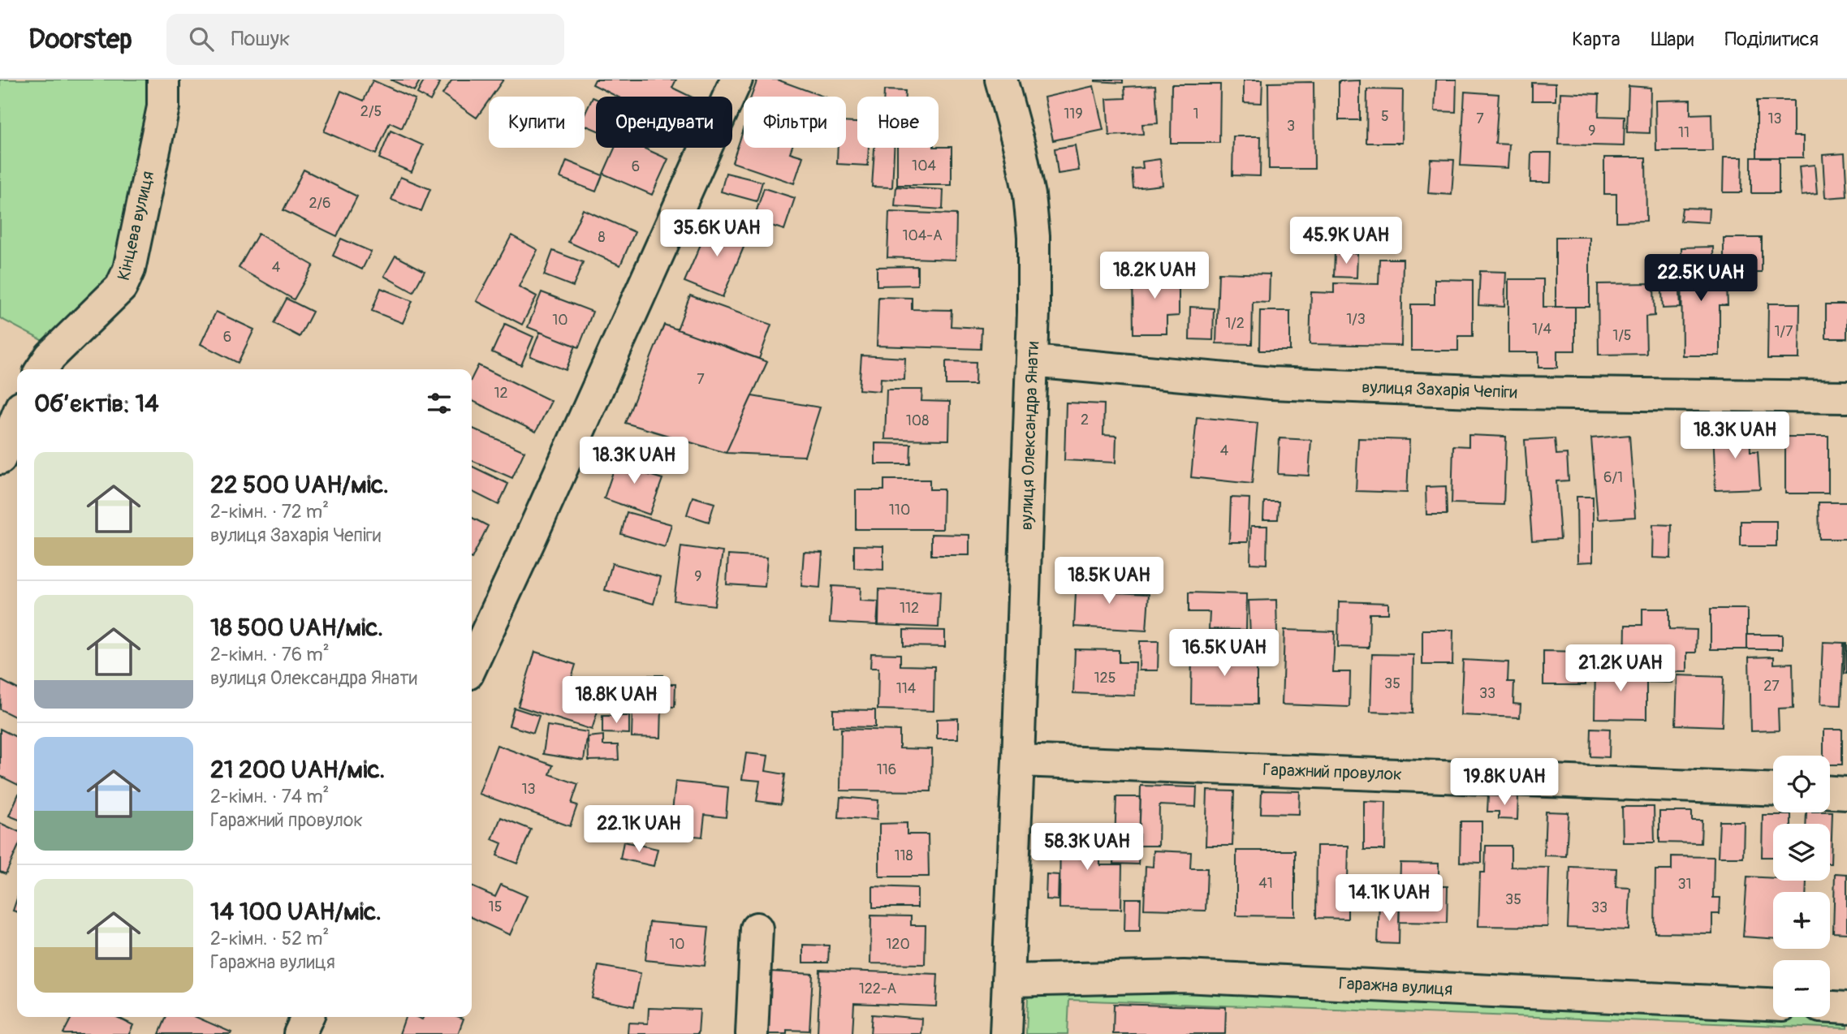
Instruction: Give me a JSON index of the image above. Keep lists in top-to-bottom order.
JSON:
{
  "streets": {
    "street": [
      "Кінцева вулиця",
      "вулиця Захарія Чепіги",
      "вулиця Олександра Янати",
      "Гаражний провулок",
      "Гаражна вулиця"
    ]
  },
  "crossings": [
    ["вулиця Захарія Чепіги", "вулиця Олександра Янати"],
    ["вулиця Олександра Янати", "Гаражний провулок"],
    ["вулиця Олександра Янати", "Гаражна вулиця"]
  ],
  "house_numbers": [
    "2/5",
    "119",
    "1",
    "5",
    "7",
    "13",
    "3",
    "9",
    "11",
    "104",
    "6",
    "2/6",
    "104-А",
    "8",
    "4",
    "1/3",
    "10",
    "1/2",
    "1/4",
    "1/7",
    "1/5",
    "6",
    "7",
    "12",
    "2",
    "108",
    "4",
    "6/1",
    "110",
    "9",
    "112",
    "125",
    "35",
    "27",
    "114",
    "33",
    "116",
    "13",
    "118",
    "41",
    "31",
    "35",
    "15",
    "33",
    "10",
    "120",
    "122-А"
  ],
  "page": {
    "header": "Doorstep",
    "search": "Пошук",
    "nav": ["Карта", "Шари", "Поділитися"],
    "chip": [
      "Купити",
      "Орендувати",
      "Фільтри",
      "Нове"
    ],
    "price": [
      "35.6K UAH",
      "45.9K UAH",
      "18.2K UAH",
      "22.5K UAH",
      "18.3K UAH",
      "18.3K UAH",
      "18.5K UAH",
      "16.5K UAH",
      "21.2K UAH",
      "18.8K UAH",
      "19.8K UAH",
      "22.1K UAH",
      "58.3K UAH",
      "14.1K UAH"
    ],
    "heading": "Об’єктів: 14",
    "list": [
      {
        "name": "22 500 UAH/міс.",
        "note": "2-кімн. · 72 m² · вулиця Захарія Чепіги"
      },
      {
        "name": "18 500 UAH/міс.",
        "note": "2-кімн. · 76 m² · вулиця Олександра Янати"
      },
      {
        "name": "21 200 UAH/міс.",
        "note": "2-кімн. · 74 m² · Гаражний провулок"
      },
      {
        "name": "14 100 UAH/міс.",
        "note": "2-кімн. · 52 m² · Гаражна вулиця"
      }
    ],
    "map_buttons": ["+", "−"]
  }
}
